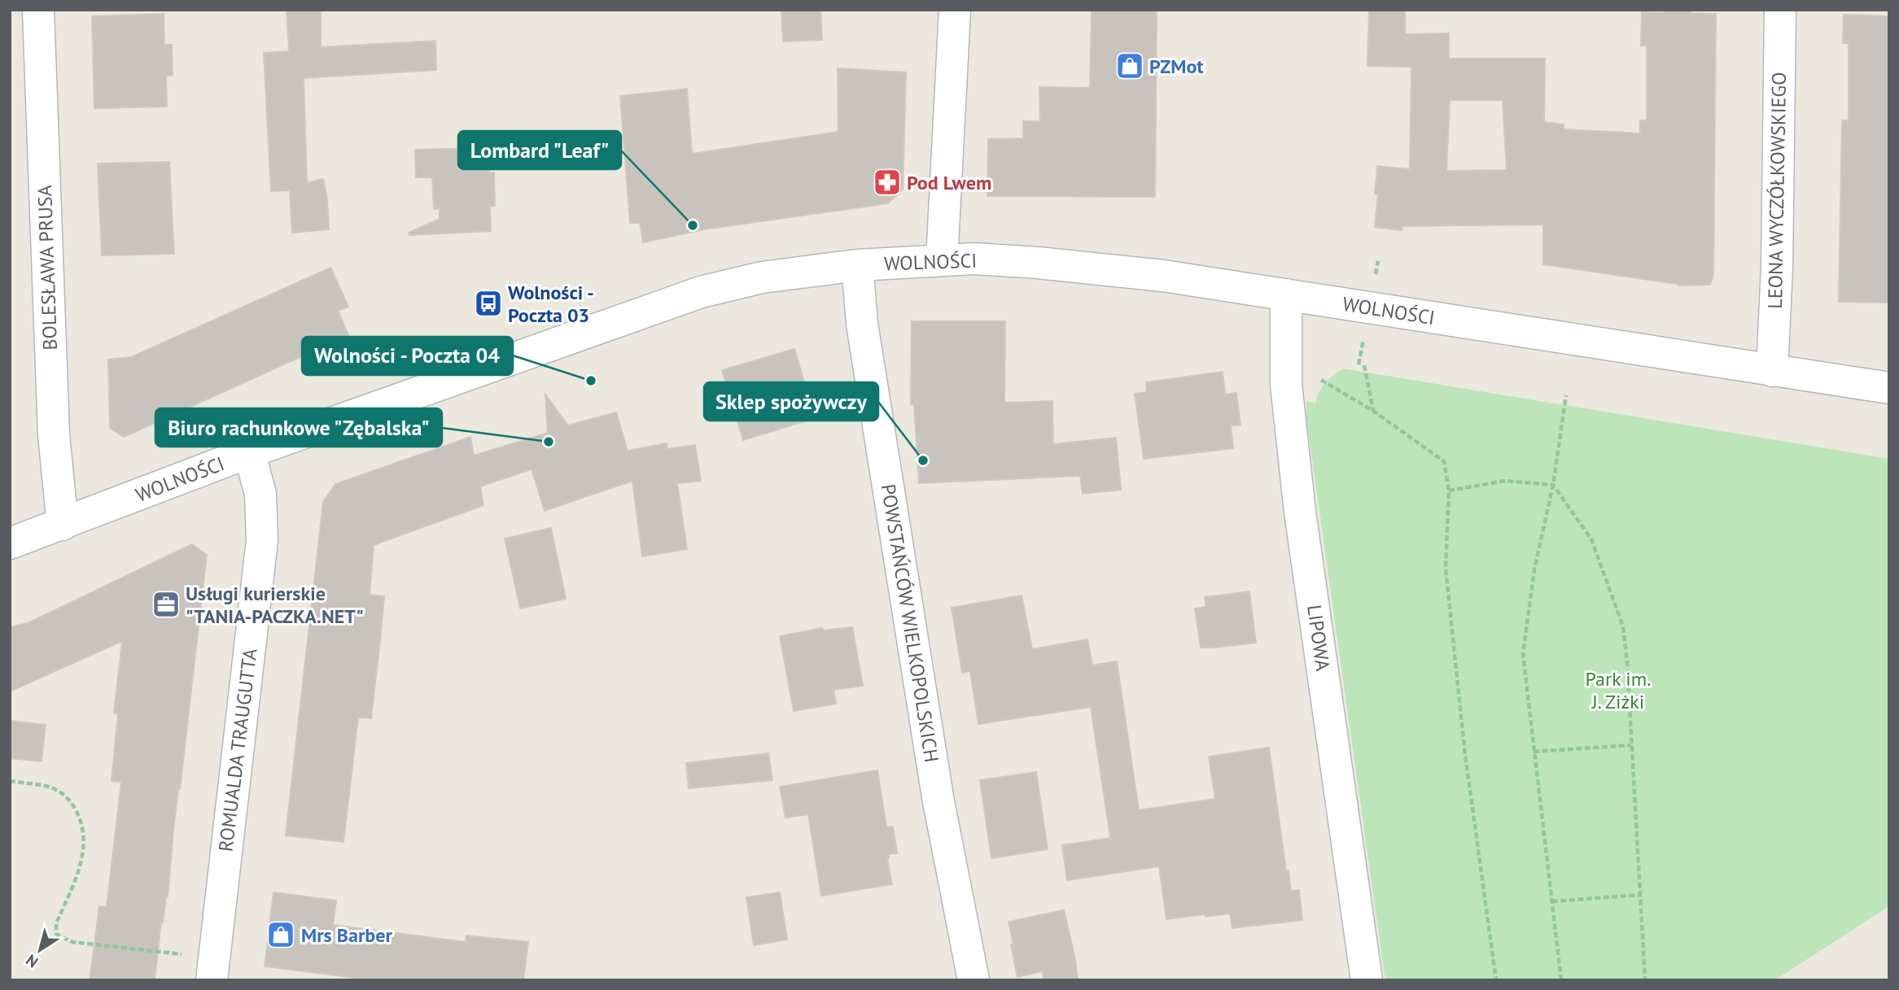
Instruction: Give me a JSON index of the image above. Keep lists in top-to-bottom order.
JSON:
{
  "streets": {
    "street": [
      "LEONA WYCZÓŁKOWSKIEGO",
      "WOLNOŚCI",
      "BOLESŁAWA PRUSA",
      "POWSTAŃCÓW WIELKOPOLSKICH",
      "LIPOWA",
      "ROMUALDA TRAUGUTTA"
    ]
  },
  "crossings": [
    ["LEONA WYCZÓŁKOWSKIEGO", "WOLNOŚCI"],
    ["WOLNOŚCI", "BOLESŁAWA PRUSA"],
    ["WOLNOŚCI", "POWSTAŃCÓW WIELKOPOLSKICH"],
    ["WOLNOŚCI", "LIPOWA"],
    ["WOLNOŚCI", "ROMUALDA TRAUGUTTA"]
  ],
  "parks": ["Park im. J. Ziżki"],
  "places": {
    "shop": ["PZMot", "Mrs Barber"],
    "pharmacy": ["Pod Lwem"],
    "other": [
      "Lombard \"Leaf\"",
      "Wolności - Poczta 04",
      "Biuro rachunkowe \"Zębalska\"",
      "Sklep spożywczy"
    ],
    "bus stop": ["Wolności - Poczta 03"],
    "office": ["Usługi kurierskie \"TANIA-PACZKA.NET\""]
  },
  "north": "bottom left"
}
